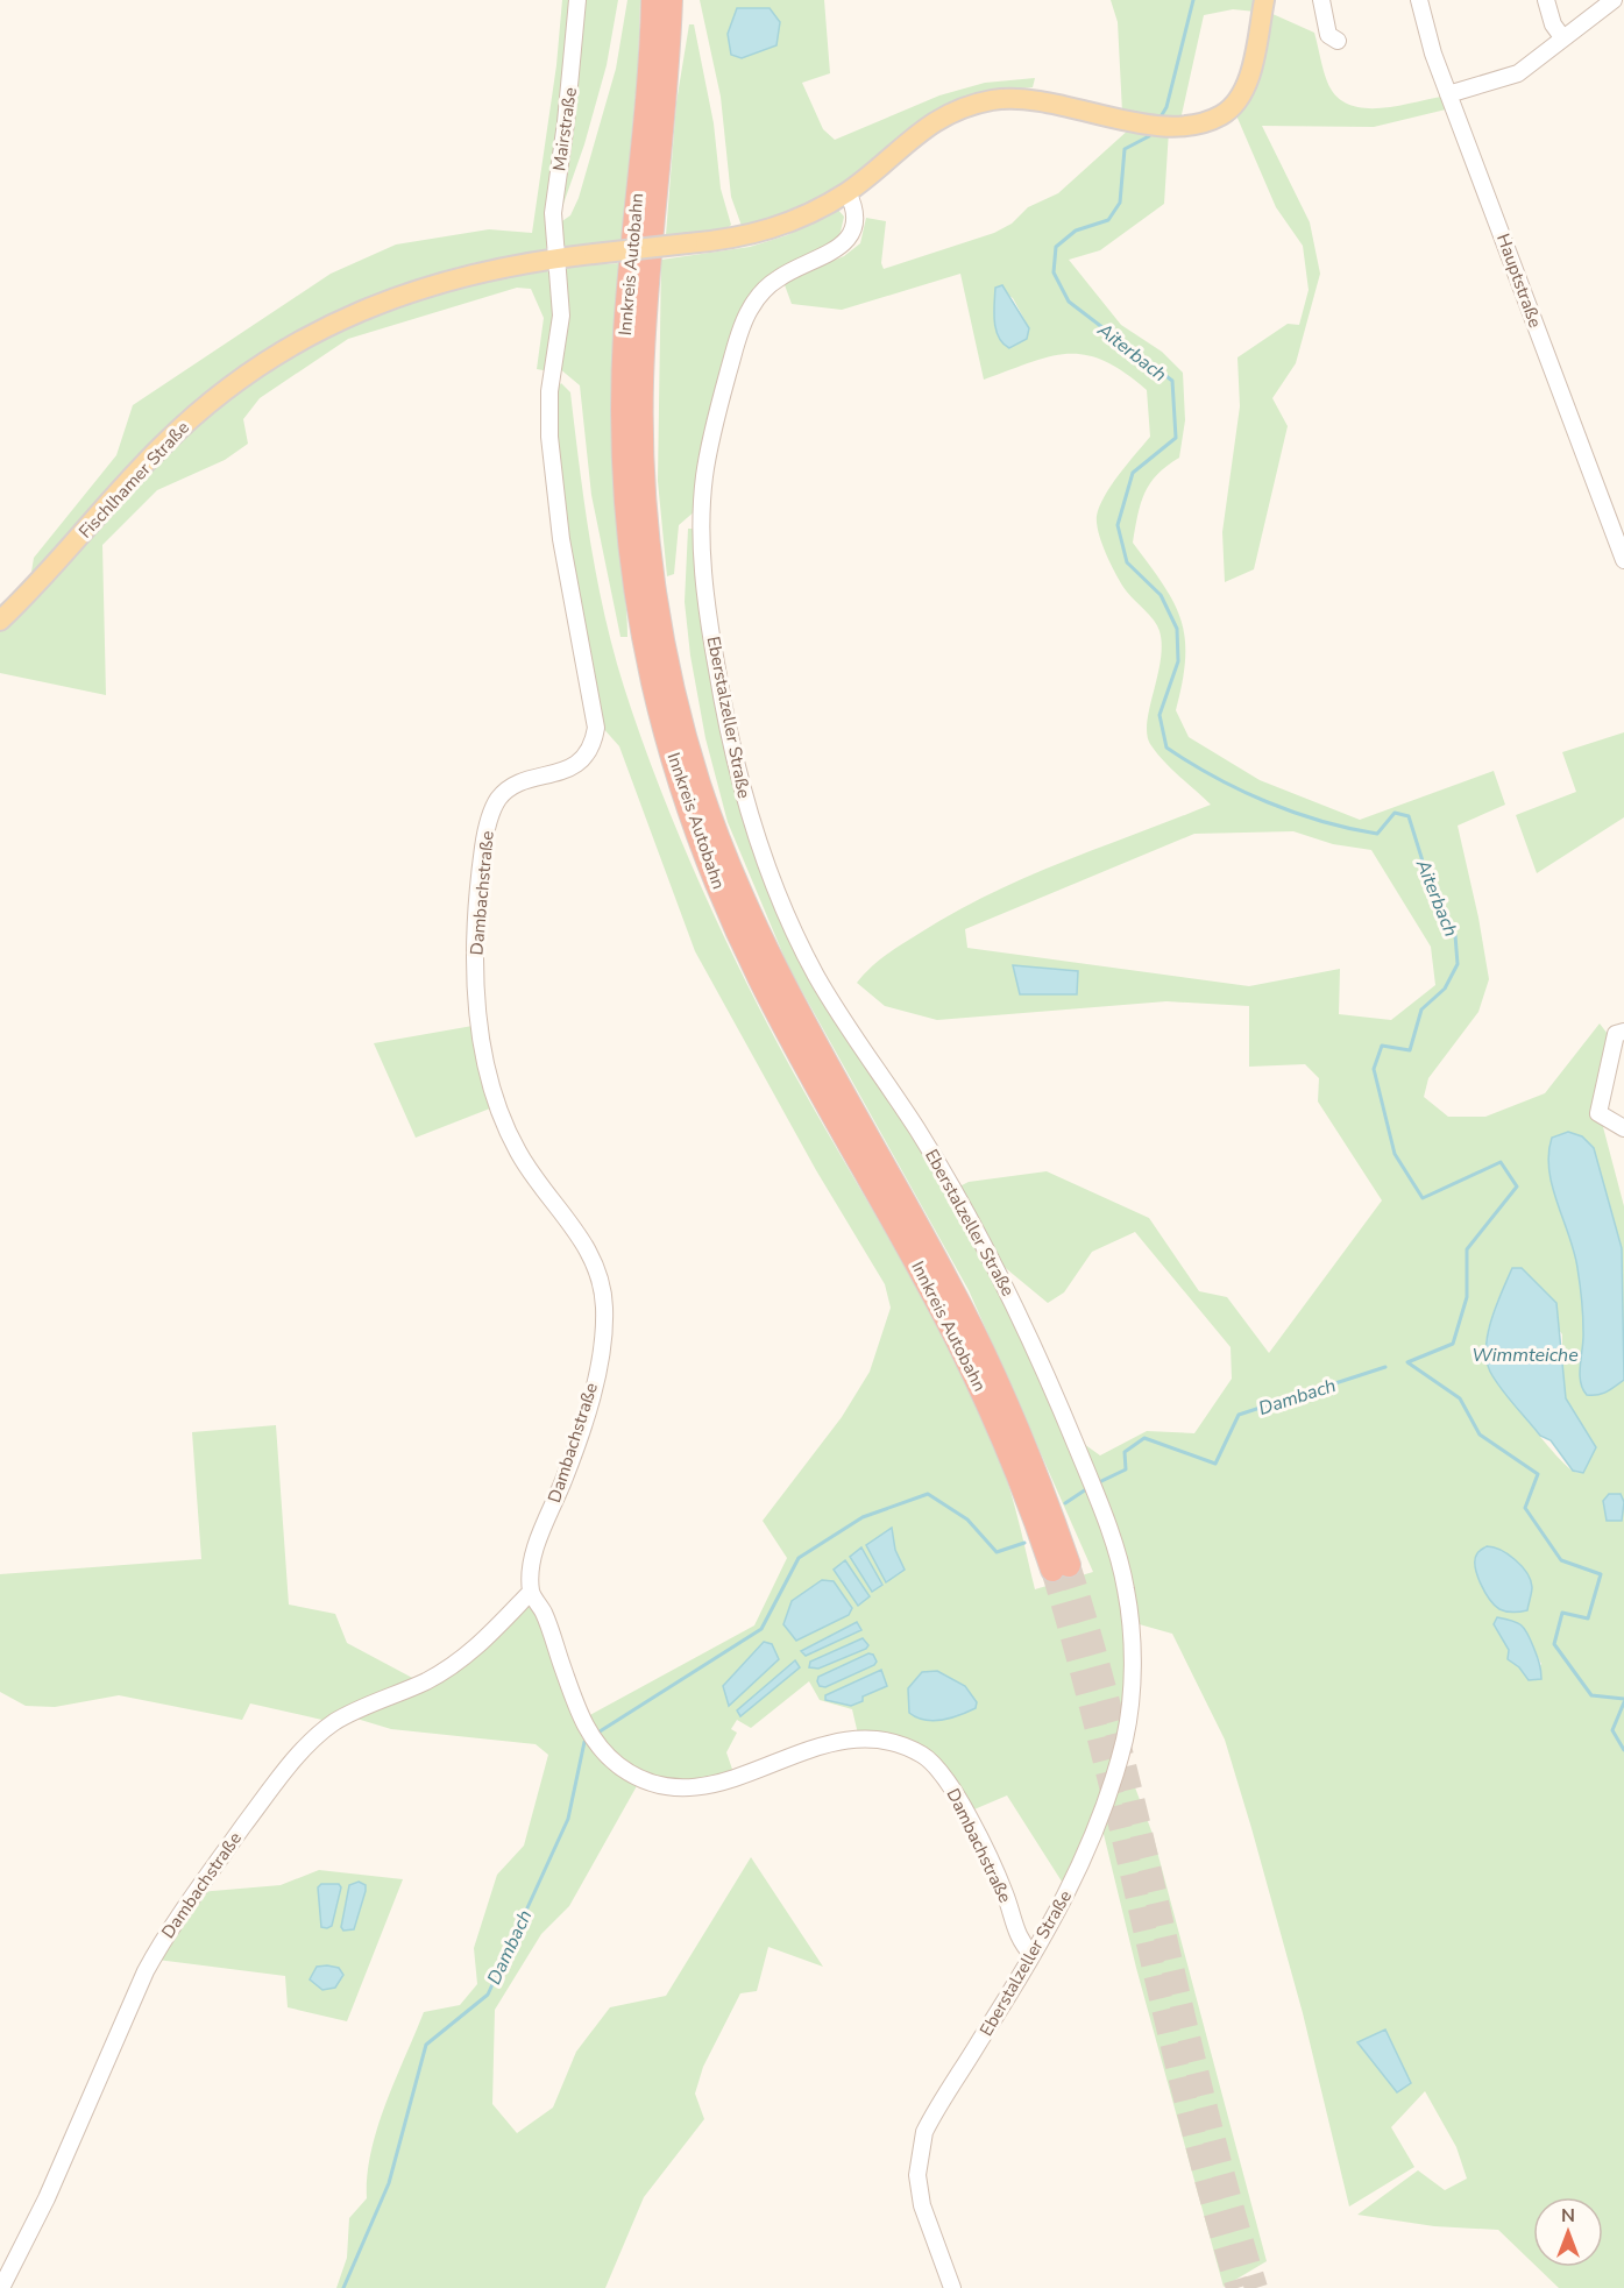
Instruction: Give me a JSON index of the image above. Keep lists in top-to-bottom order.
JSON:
{
  "streets": {
    "highway": ["Innkreis Autobahn"],
    "main road": ["Fischlhamer Straße"],
    "street": [
      "Mairstraße",
      "Hauptstraße",
      "Eberstalzeller Straße",
      "Dambachstraße"
    ]
  },
  "crossings": [
    ["Mairstraße", "Fischlhamer Straße"],
    ["Mairstraße", "Dambachstraße"],
    ["Fischlhamer Straße", "Eberstalzeller Straße"],
    ["Fischlhamer Straße", "Dambachstraße"],
    ["Eberstalzeller Straße", "Dambachstraße"]
  ],
  "water": ["Aiterbach", "Wimmteiche", "Dambach"],
  "north": "top"
}
